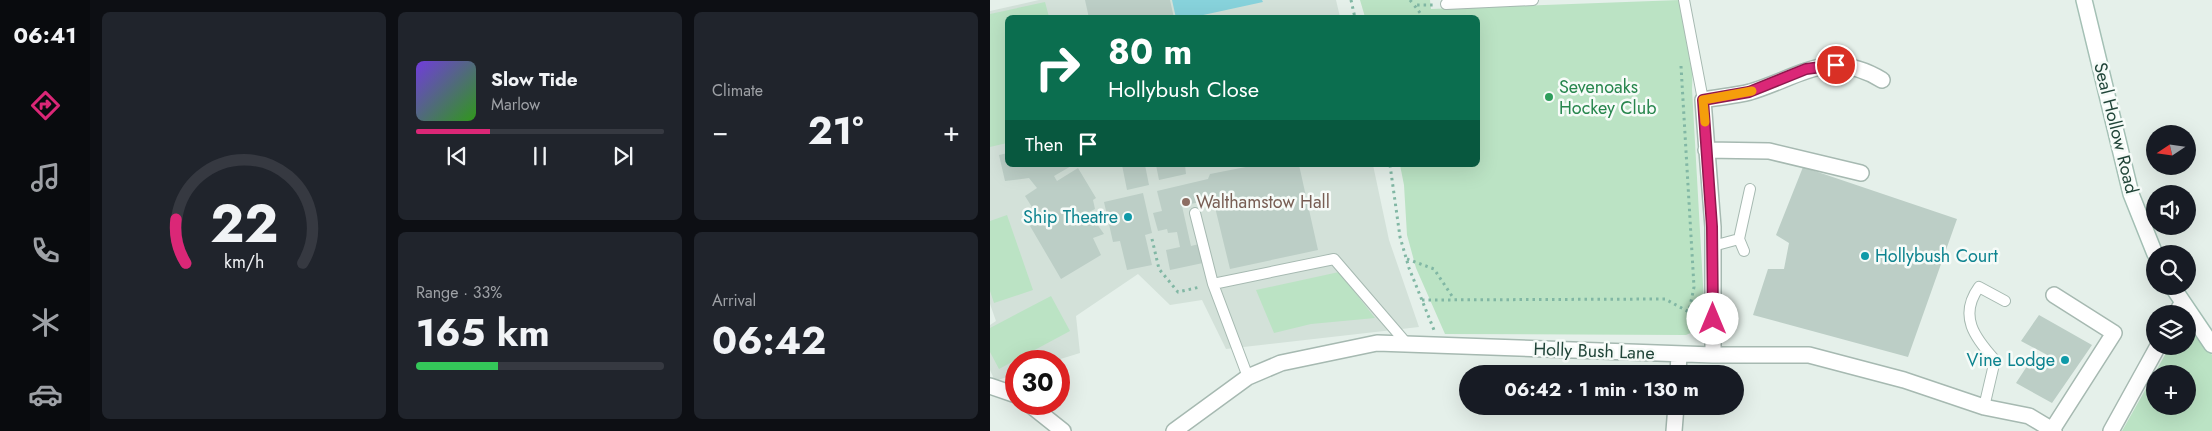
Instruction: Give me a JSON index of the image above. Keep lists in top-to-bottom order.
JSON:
{
  "streets": {
    "street": ["Seal Hollow Road", "Holly Bush Lane"]
  },
  "places": [
    "Sevenoaks Hockey Club",
    "Walthamstow Hall",
    "Ship Theatre",
    "Hollybush Court",
    "Vine Lodge"
  ],
  "north": "left",
  "page": {
    "tabs": "06:41",
    "tile": [
      "Climate",
      ["Range · 33%", "165 km"],
      ["Arrival", "06:42"]
    ],
    "turn": ["80 m", "Hollybush Close"],
    "song": ["Slow Tide", "Marlow"],
    "heat": ["−", "21°", "+"],
    "then": "Then",
    "map_buttons": "+",
    "limit": "30",
    "trip": "06:42 · 1 min · 130 m",
    "gauge": ["22", "km/h"]
  }
}
